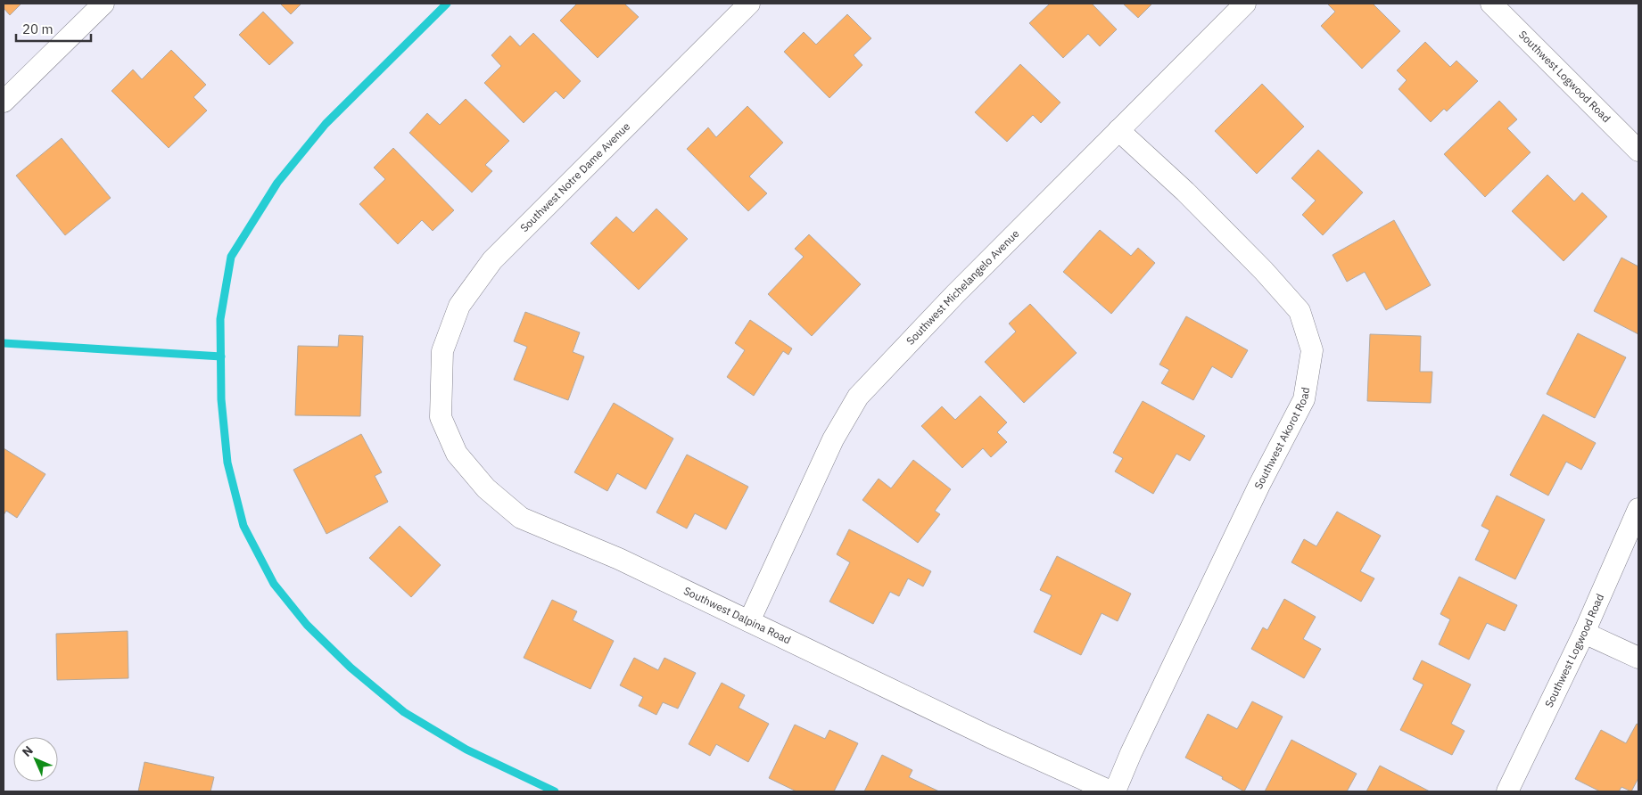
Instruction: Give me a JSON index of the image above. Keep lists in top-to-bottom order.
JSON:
{
  "streets": {
    "street": [
      "Southwest Logwood Road",
      "Southwest Notre Dame Avenue",
      "Southwest Michelangelo Avenue",
      "Southwest Akorot Road",
      "Southwest Dalpina Road"
    ]
  },
  "crossings": [
    ["Southwest Notre Dame Avenue", "Southwest Dalpina Road"],
    ["Southwest Michelangelo Avenue", "Southwest Akorot Road"],
    ["Southwest Michelangelo Avenue", "Southwest Dalpina Road"]
  ],
  "scale_bar": "20 m",
  "north": "top left"
}
